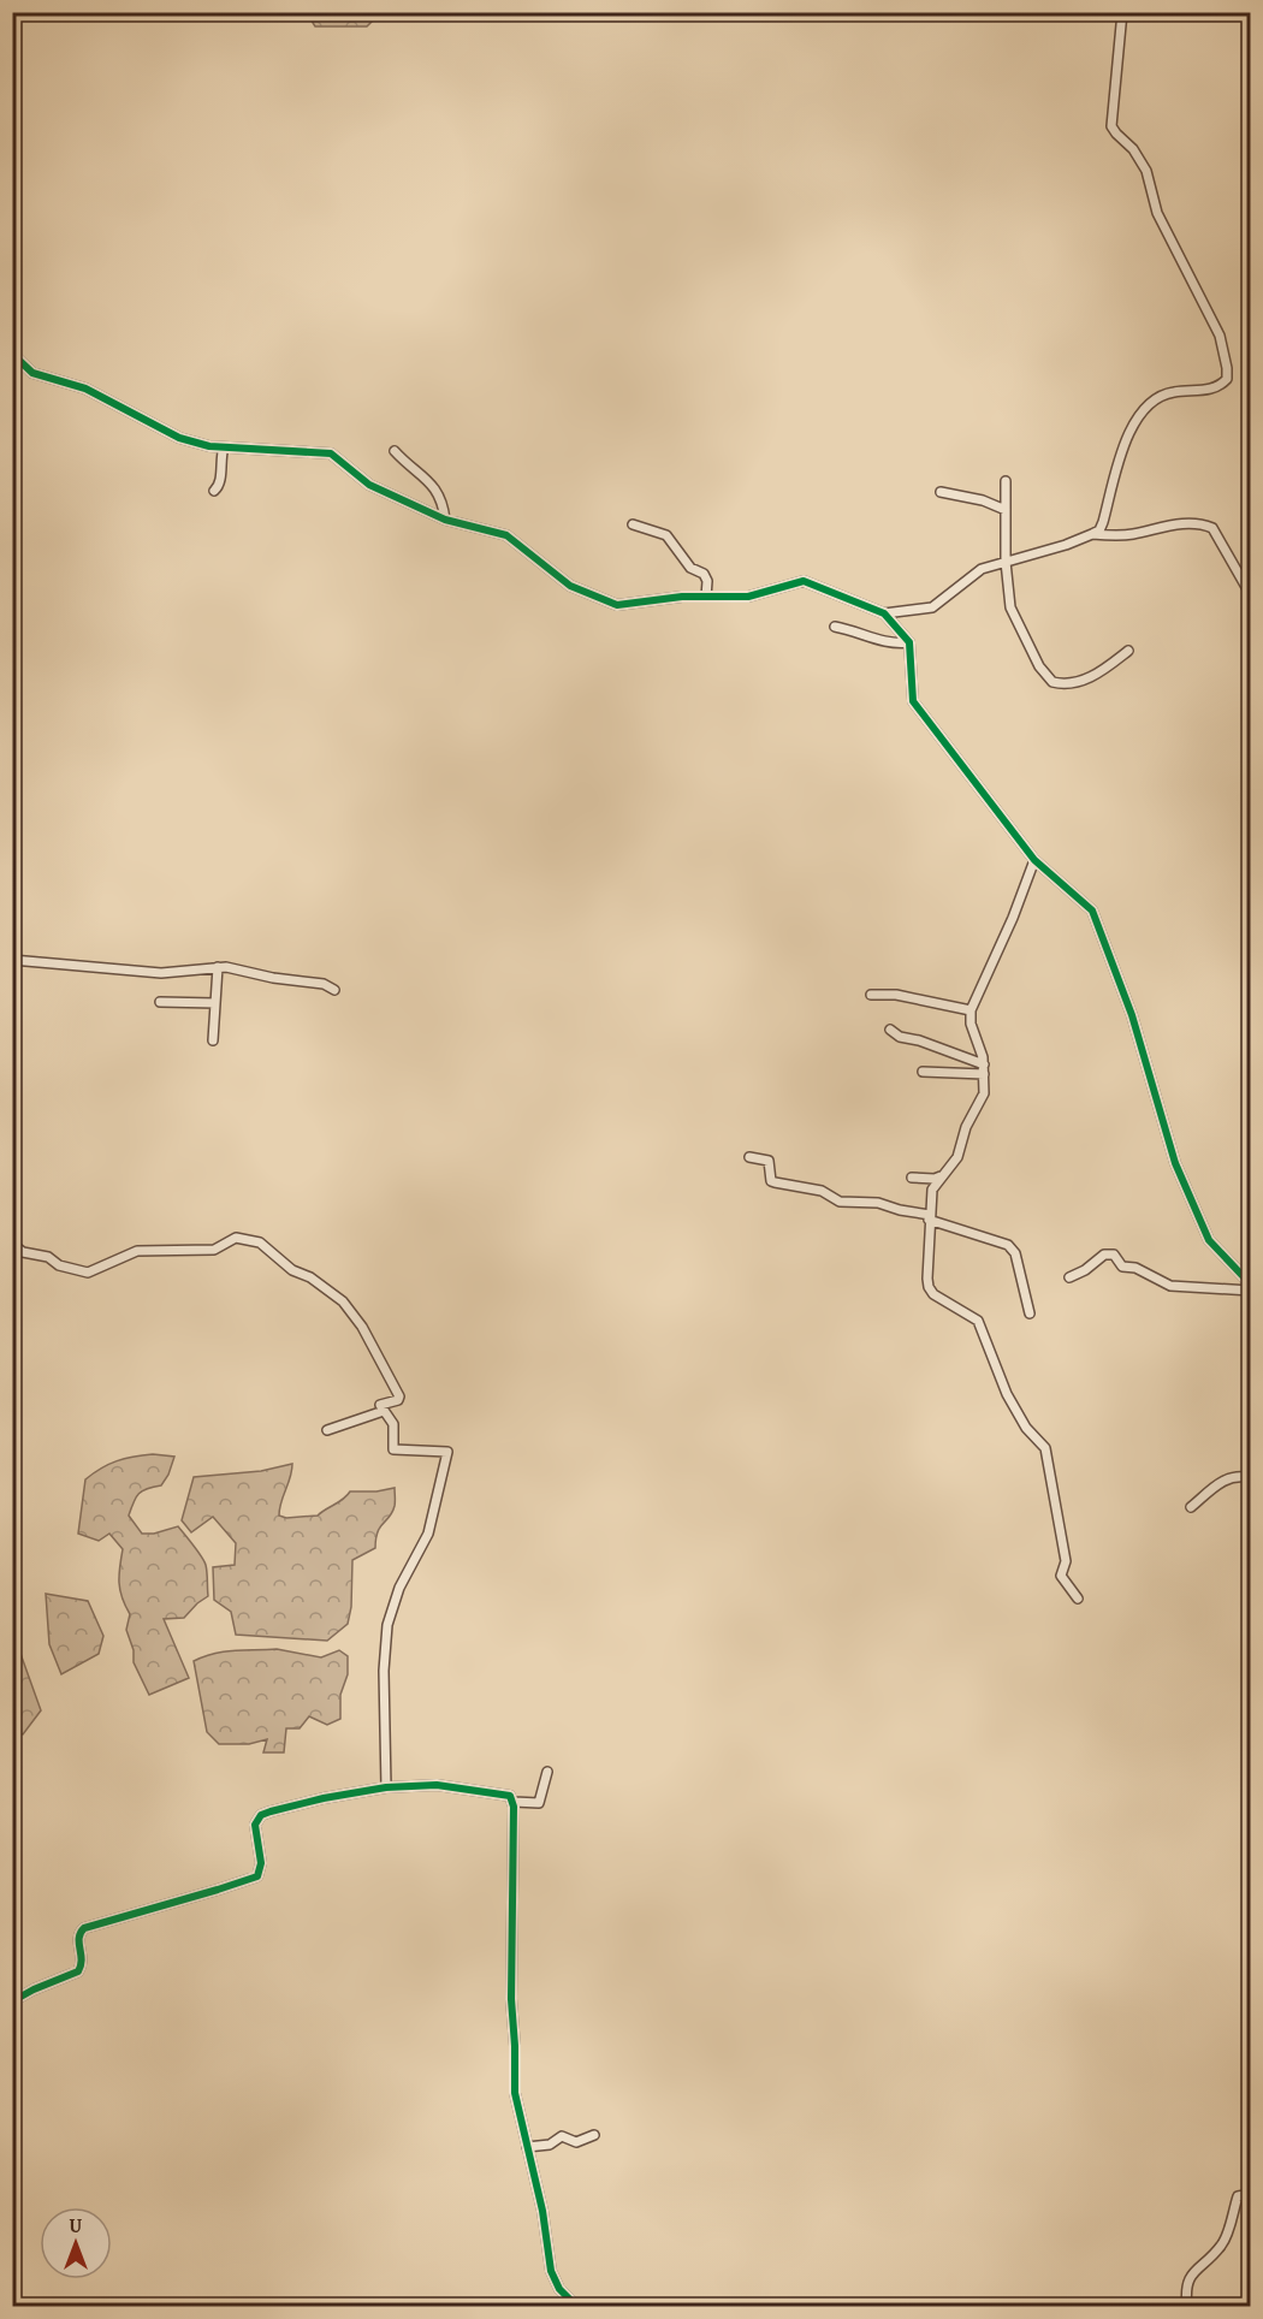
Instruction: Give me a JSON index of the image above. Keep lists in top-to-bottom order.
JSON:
{
  "north": "top"
}
